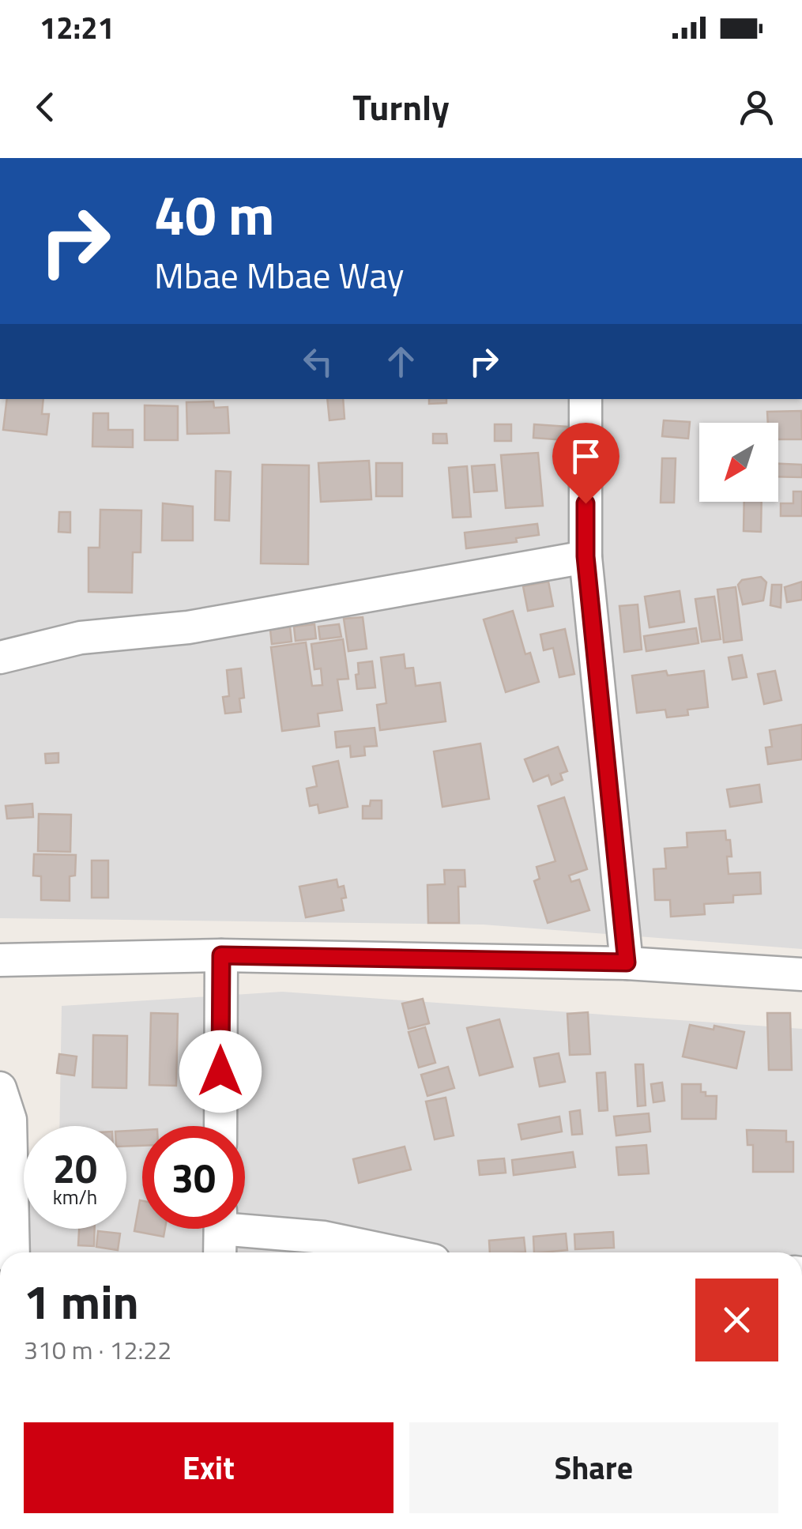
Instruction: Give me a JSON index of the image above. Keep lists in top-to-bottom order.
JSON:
{
  "north": "bottom left",
  "page": {
    "status": "12:21",
    "header": "Turnly",
    "turn": ["40 m", "Mbae Mbae Way"],
    "speed": "20 km/h",
    "limit": "30",
    "heading": ["1 min", "310 m · 12:22"],
    "buttons": ["Exit", "Share"]
  }
}
